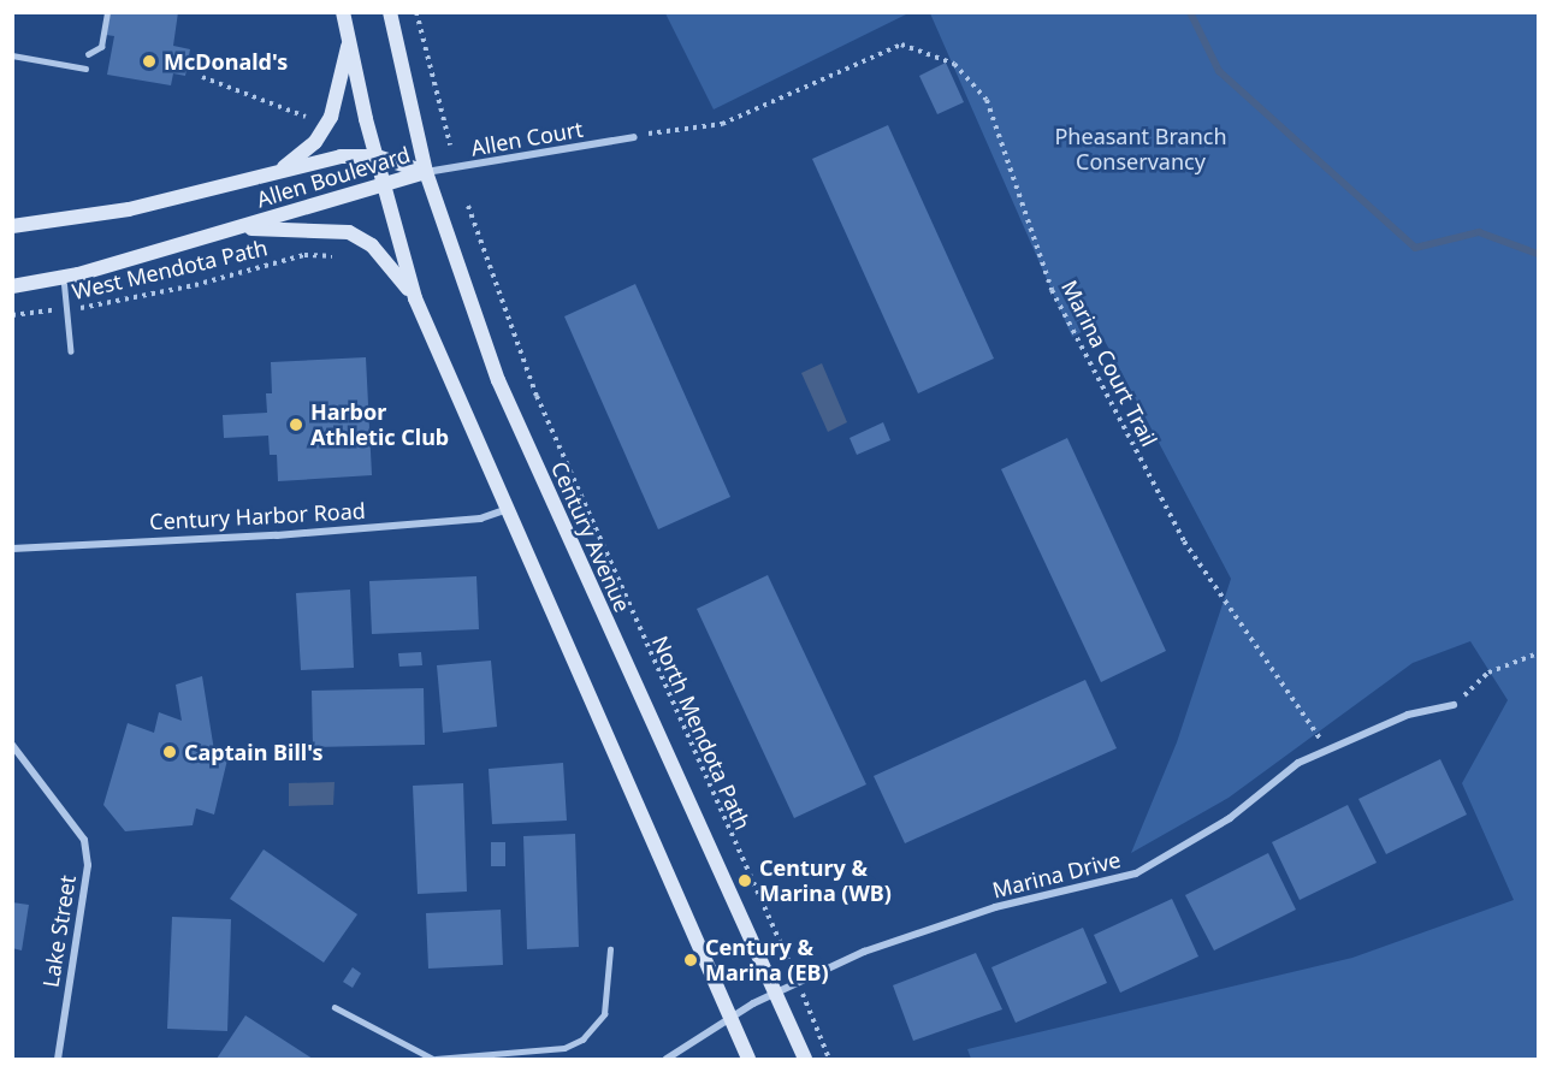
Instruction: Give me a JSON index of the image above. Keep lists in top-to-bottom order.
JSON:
{
  "streets": {
    "main road": ["Allen Boulevard", "Century Avenue"],
    "street": [
      "Allen Court",
      "Century Harbor Road",
      "Marina Drive",
      "Lake Street"
    ],
    "path": ["West Mendota Path", "Marina Court Trail", "North Mendota Path"]
  },
  "crossings": [
    ["Allen Court", "Allen Boulevard"],
    ["Allen Court", "Marina Court Trail"],
    ["Allen Court", "Century Avenue"],
    ["Allen Boulevard", "Century Avenue"],
    ["Marina Court Trail", "Marina Drive"],
    ["Century Avenue", "Marina Drive"]
  ],
  "parks": ["Pheasant Branch Conservancy"],
  "places": [
    "McDonald's",
    "Harbor Athletic Club",
    "Captain Bill's",
    "Century & Marina (WB)",
    "Century & Marina (EB)"
  ]
}
